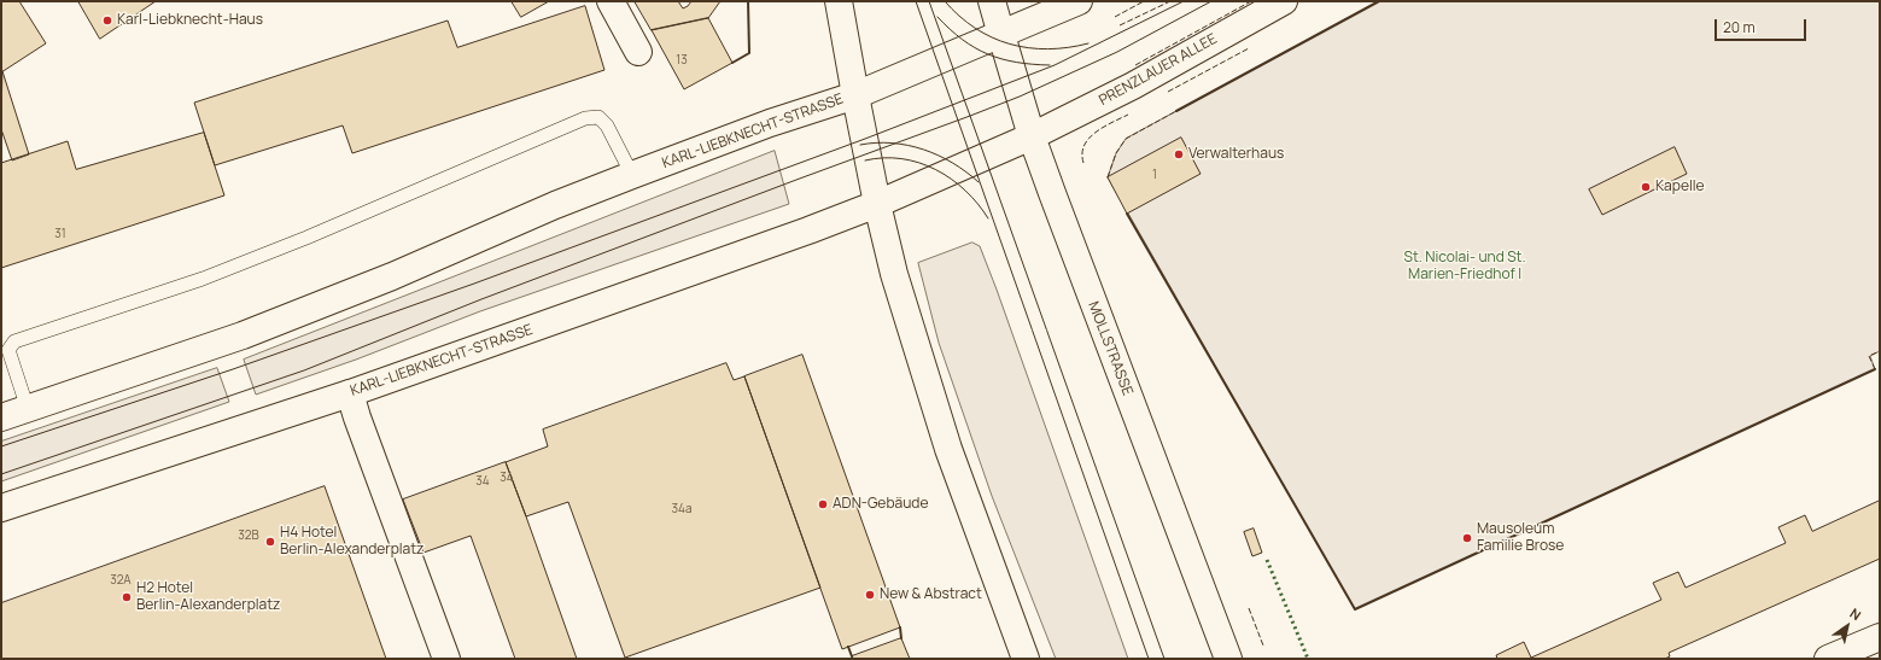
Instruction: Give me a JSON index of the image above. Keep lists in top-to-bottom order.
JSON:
{
  "streets": {
    "main road": ["PRENZLAUER ALLEE", "KARL-LIEBKNECHT-STRASSE", "MOLLSTRASSE"]
  },
  "crossings": [
    ["PRENZLAUER ALLEE", "KARL-LIEBKNECHT-STRASSE"],
    ["PRENZLAUER ALLEE", "MOLLSTRASSE"],
    ["KARL-LIEBKNECHT-STRASSE", "MOLLSTRASSE"]
  ],
  "parks": ["St. Nicolai- und St. Marien-Friedhof I"],
  "places": [
    "Karl-Liebknecht-Haus",
    "Verwalterhaus",
    "Kapelle",
    "ADN-Gebäude",
    "Mausoleum Familie Brose",
    "H4 Hotel Berlin-Alexanderplatz",
    "New & Abstract",
    "H2 Hotel Berlin-Alexanderplatz"
  ],
  "house_numbers": [
    "13",
    "1",
    "31",
    "34",
    "34",
    "34a",
    "32B",
    "32A"
  ],
  "scale_bar": "20 m",
  "north": "top right"
}
